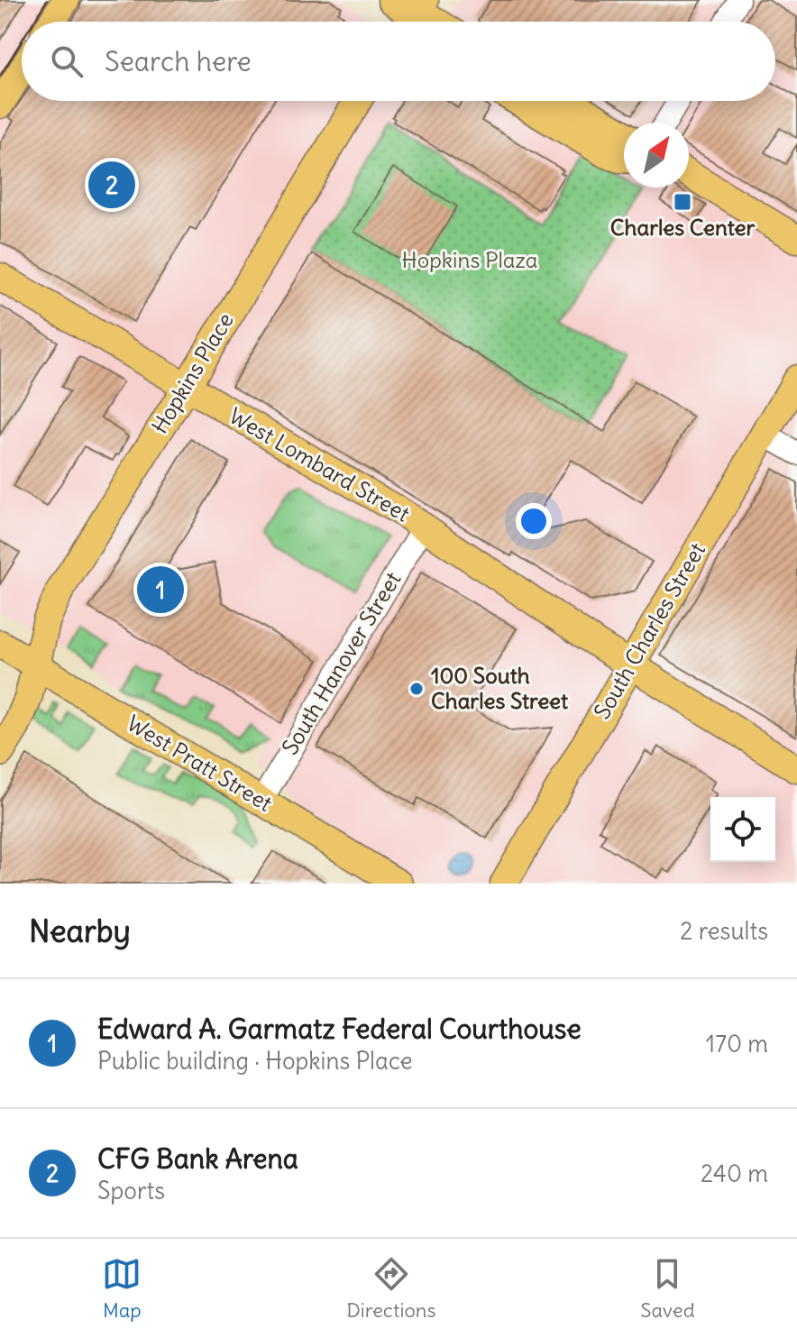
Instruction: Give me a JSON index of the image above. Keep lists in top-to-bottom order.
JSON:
{
  "streets": {
    "main road": [
      "Hopkins Place",
      "West Lombard Street",
      "South Charles Street",
      "West Pratt Street"
    ],
    "street": ["South Hanover Street"]
  },
  "crossings": [
    ["Hopkins Place", "West Lombard Street"],
    ["Hopkins Place", "West Pratt Street"],
    ["West Lombard Street", "South Charles Street"],
    ["West Lombard Street", "South Hanover Street"],
    ["South Hanover Street", "West Pratt Street"]
  ],
  "parks": ["Hopkins Plaza"],
  "places": {
    "transit": ["Charles Center"],
    "other": ["100 South Charles Street"]
  },
  "north": "top right",
  "page": {
    "search": "Search here",
    "pins": ["2", "1"],
    "heading": ["Nearby", "2 results"],
    "list": [
      {
        "mark": "1",
        "name": "Edward A. Garmatz Federal Courthouse",
        "note": "Public building · Hopkins Place",
        "value": "170 m"
      },
      {
        "mark": "2",
        "name": "CFG Bank Arena",
        "note": "Sports",
        "value": "240 m"
      }
    ],
    "nav": ["Map", "Directions", "Saved"]
  }
}
